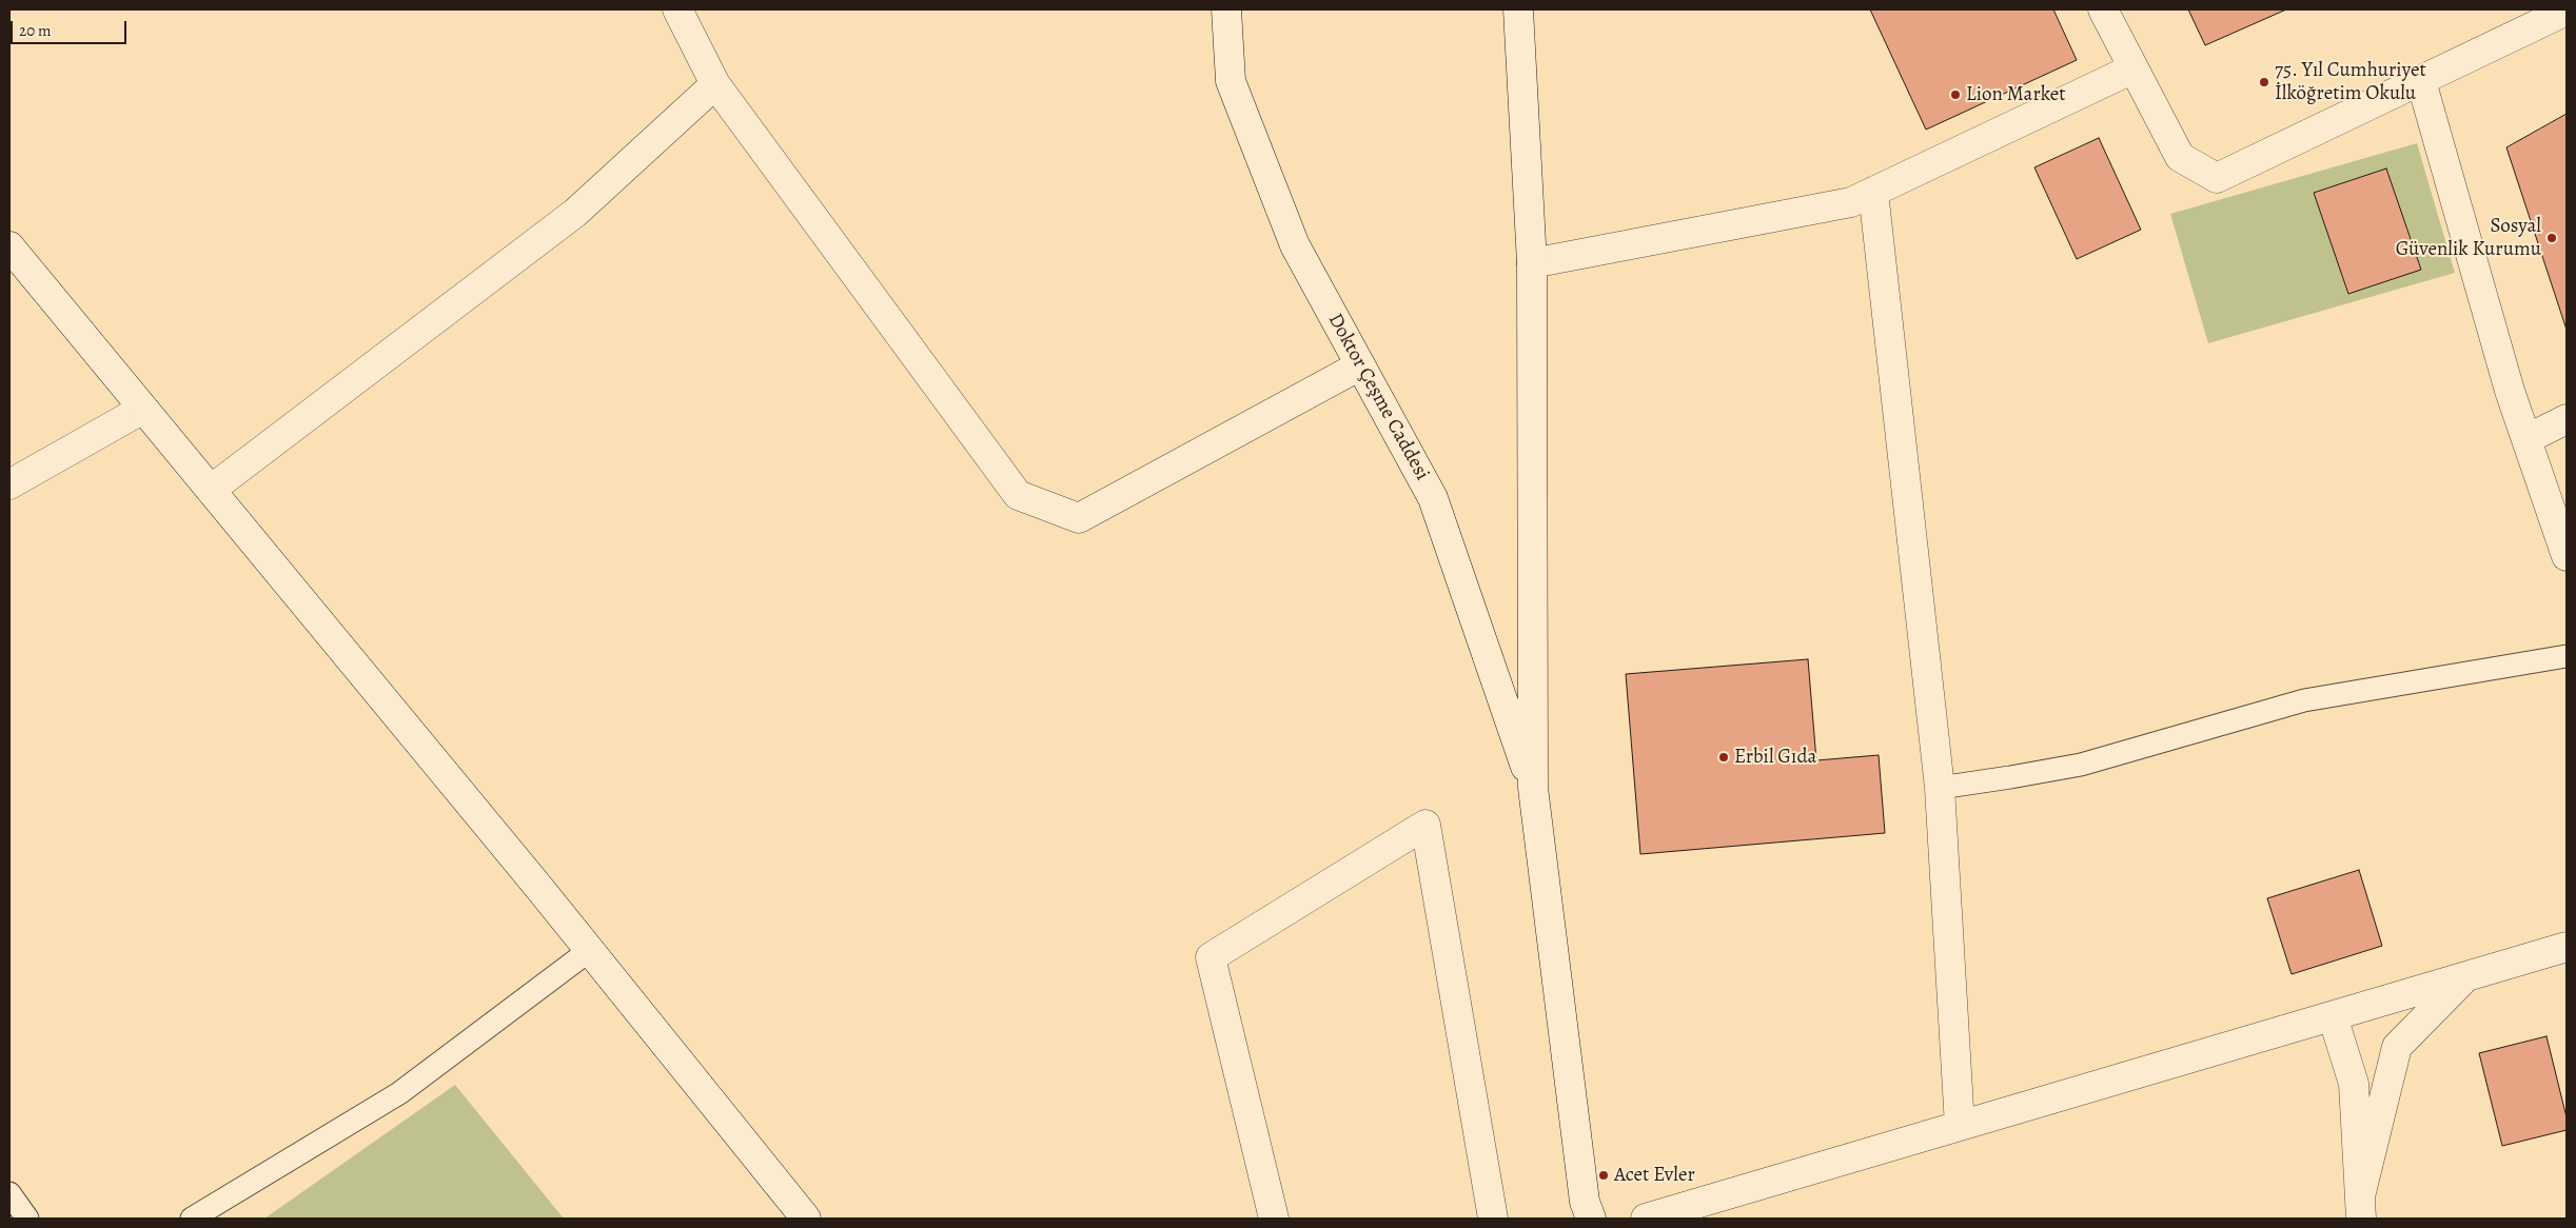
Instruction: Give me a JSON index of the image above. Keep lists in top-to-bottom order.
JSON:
{
  "streets": {
    "street": ["Doktor Çeşme Caddesi"]
  },
  "places": [
    "75. Yıl Cumhuriyet İlköğretim Okulu",
    "Lion Market",
    "Sosyal Güvenlik Kurumu",
    "Erbil Gıda",
    "Acet Evler"
  ],
  "scale_bar": "20 m"
}
